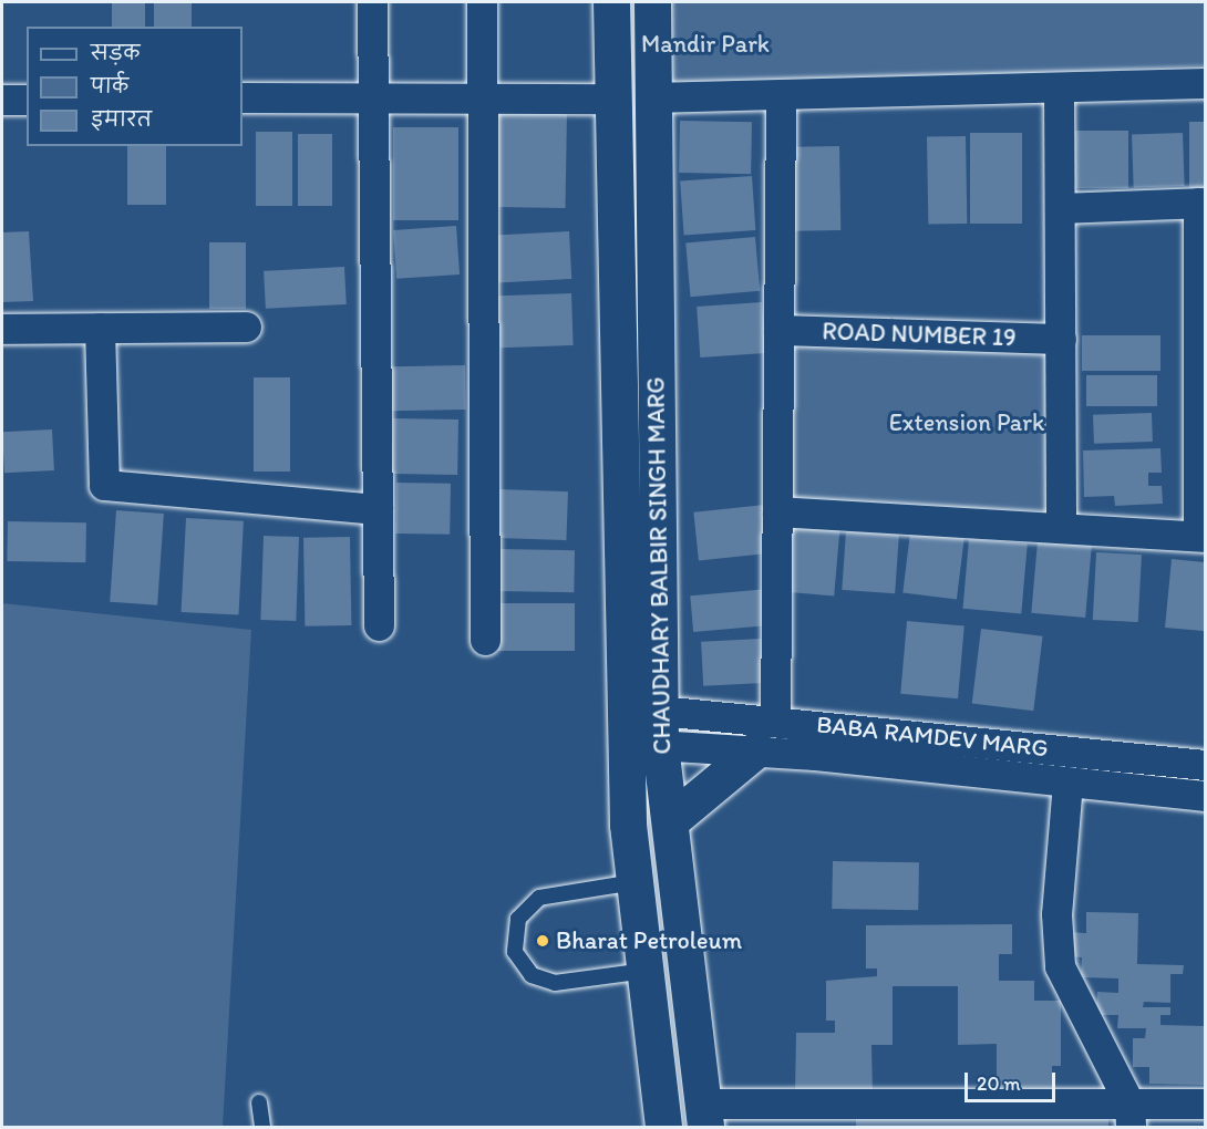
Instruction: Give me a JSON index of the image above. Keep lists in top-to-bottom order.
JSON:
{
  "streets": {
    "street": ["ROAD NUMBER 19", "CHAUDHARY BALBIR SINGH MARG", "BABA RAMDEV MARG"]
  },
  "crossings": [
    ["CHAUDHARY BALBIR SINGH MARG", "BABA RAMDEV MARG"]
  ],
  "parks": ["Mandir Park", "Extension Park"],
  "places": ["Bharat Petroleum"],
  "legend": ["सड़क", "पार्क", "इमारत"],
  "scale_bar": "20 m"
}
